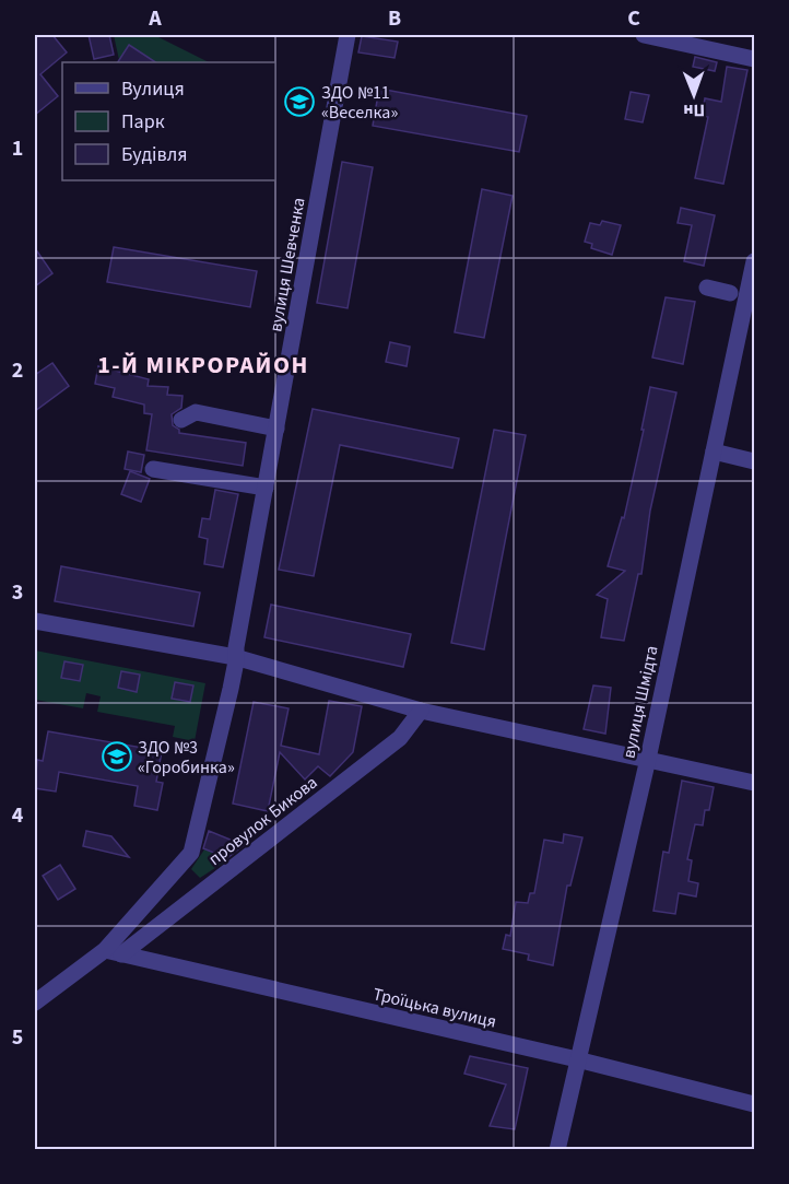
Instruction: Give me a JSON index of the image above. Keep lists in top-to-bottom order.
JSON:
{
  "streets": {
    "street": [
      "вулиця Шевченка",
      "вулиця Шмідта",
      "провулок Бикова",
      "Троїцька вулиця"
    ]
  },
  "crossings": [
    ["вулиця Шевченка", "провулок Бикова"],
    ["вулиця Шевченка", "Троїцька вулиця"],
    ["вулиця Шмідта", "Троїцька вулиця"],
    ["провулок Бикова", "Троїцька вулиця"]
  ],
  "districts": ["1-Й МІКРОРАЙОН"],
  "places": {
    "school or university": ["ЗДО №11 «Веселка»", "ЗДО №3 «Горобинка»"]
  },
  "legend": ["Вулиця", "Парк", "Будівля"],
  "north": "bottom",
  "grid": {
    "columns": ["A", "B", "C"],
    "rows": [
      "1",
      "2",
      "3",
      "4",
      "5"
    ]
  }
}
